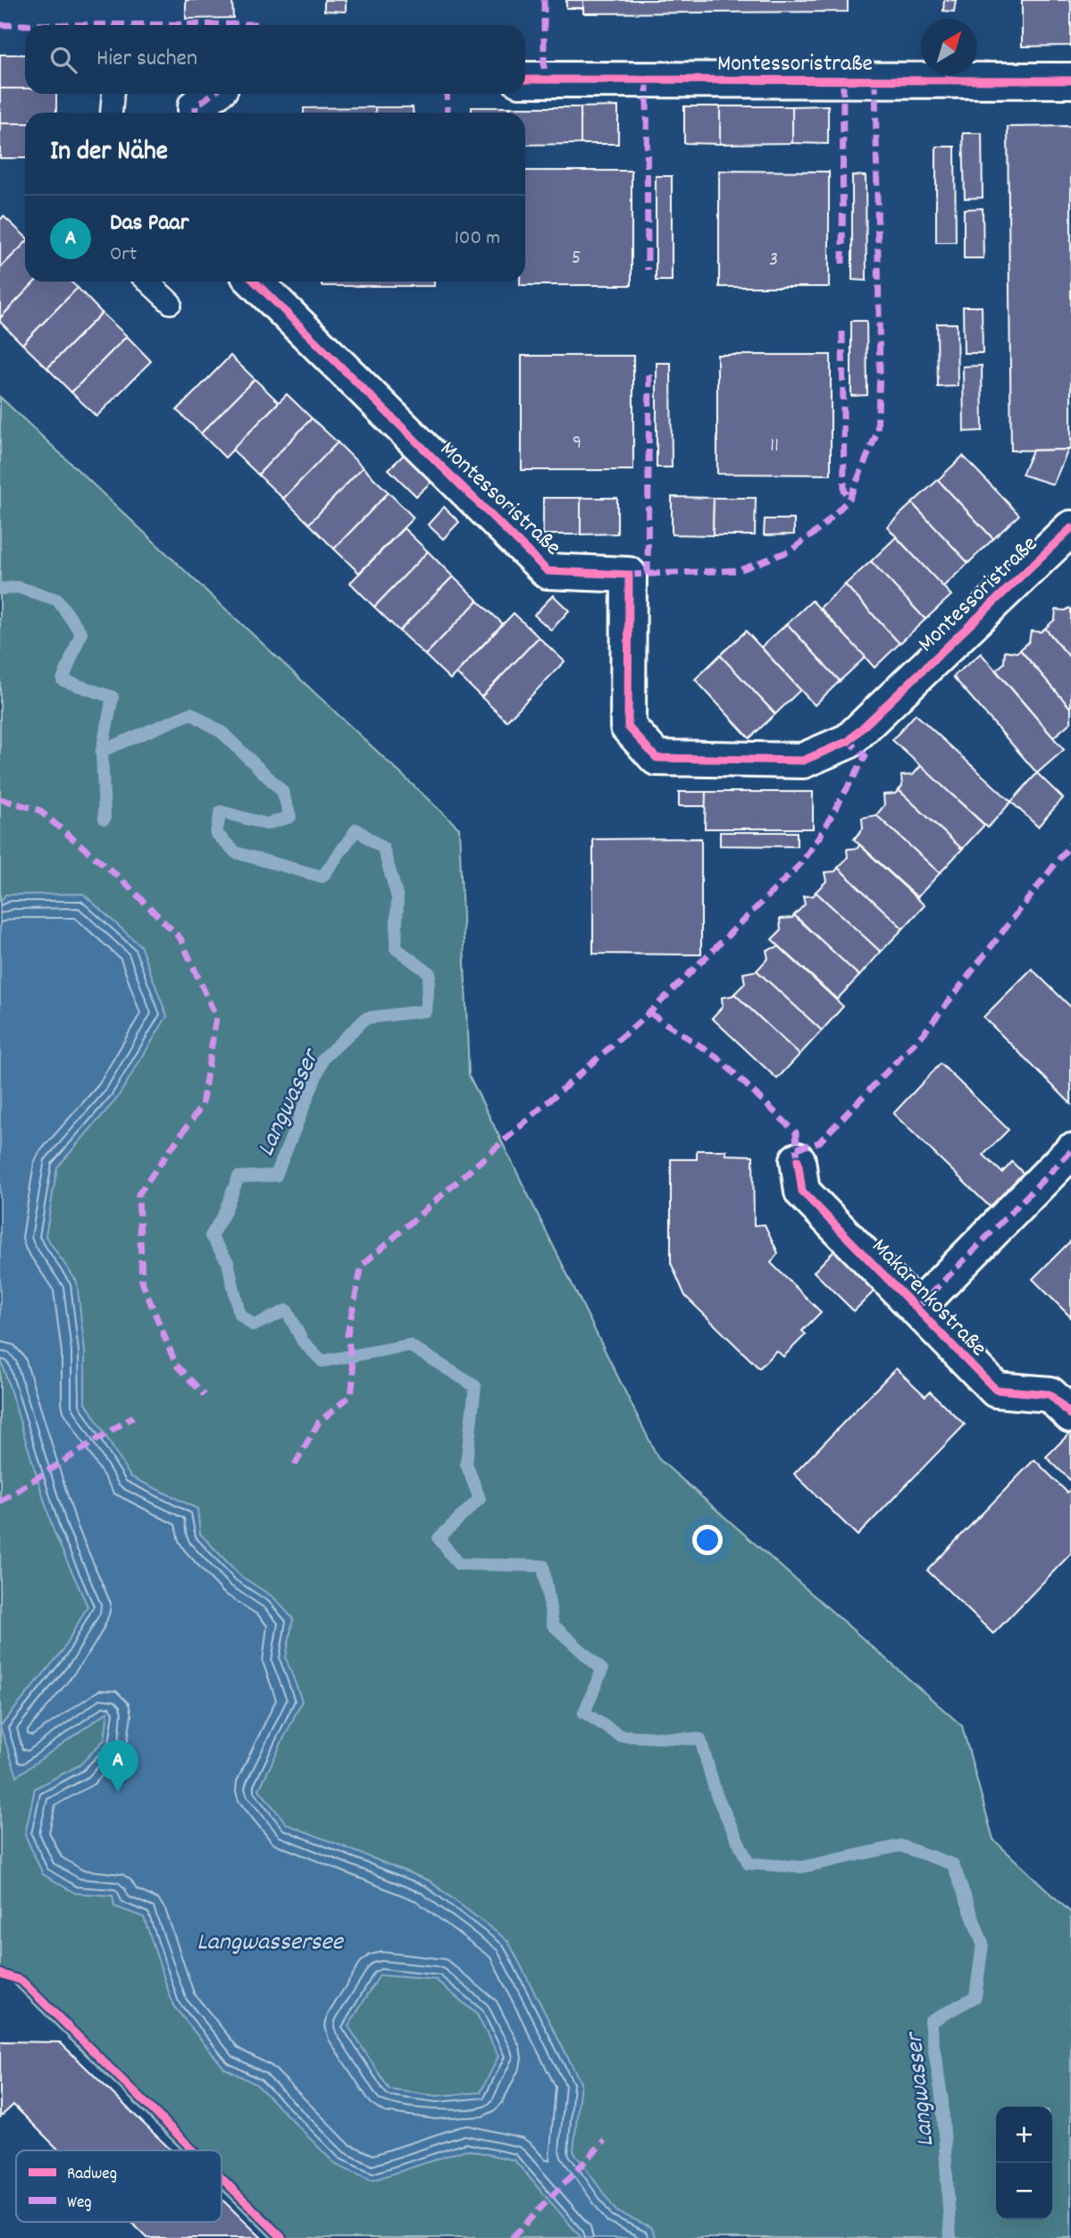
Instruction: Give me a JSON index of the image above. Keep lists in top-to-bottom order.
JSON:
{
  "streets": {
    "street": ["Montessoristraße", "Makarenkostraße"]
  },
  "water": ["Langwasser", "Langwassersee"],
  "house_numbers": [
    "5",
    "3",
    "9",
    "11"
  ],
  "legend": ["Radweg", "Weg"],
  "north": "top right",
  "page": {
    "search": "Hier suchen",
    "heading": "In der Nähe",
    "list": [
      {
        "mark": "A",
        "name": "Das Paar",
        "note": "Ort",
        "value": "100 m"
      }
    ],
    "pins": "A",
    "map_buttons": ["+", "−"]
  }
}
